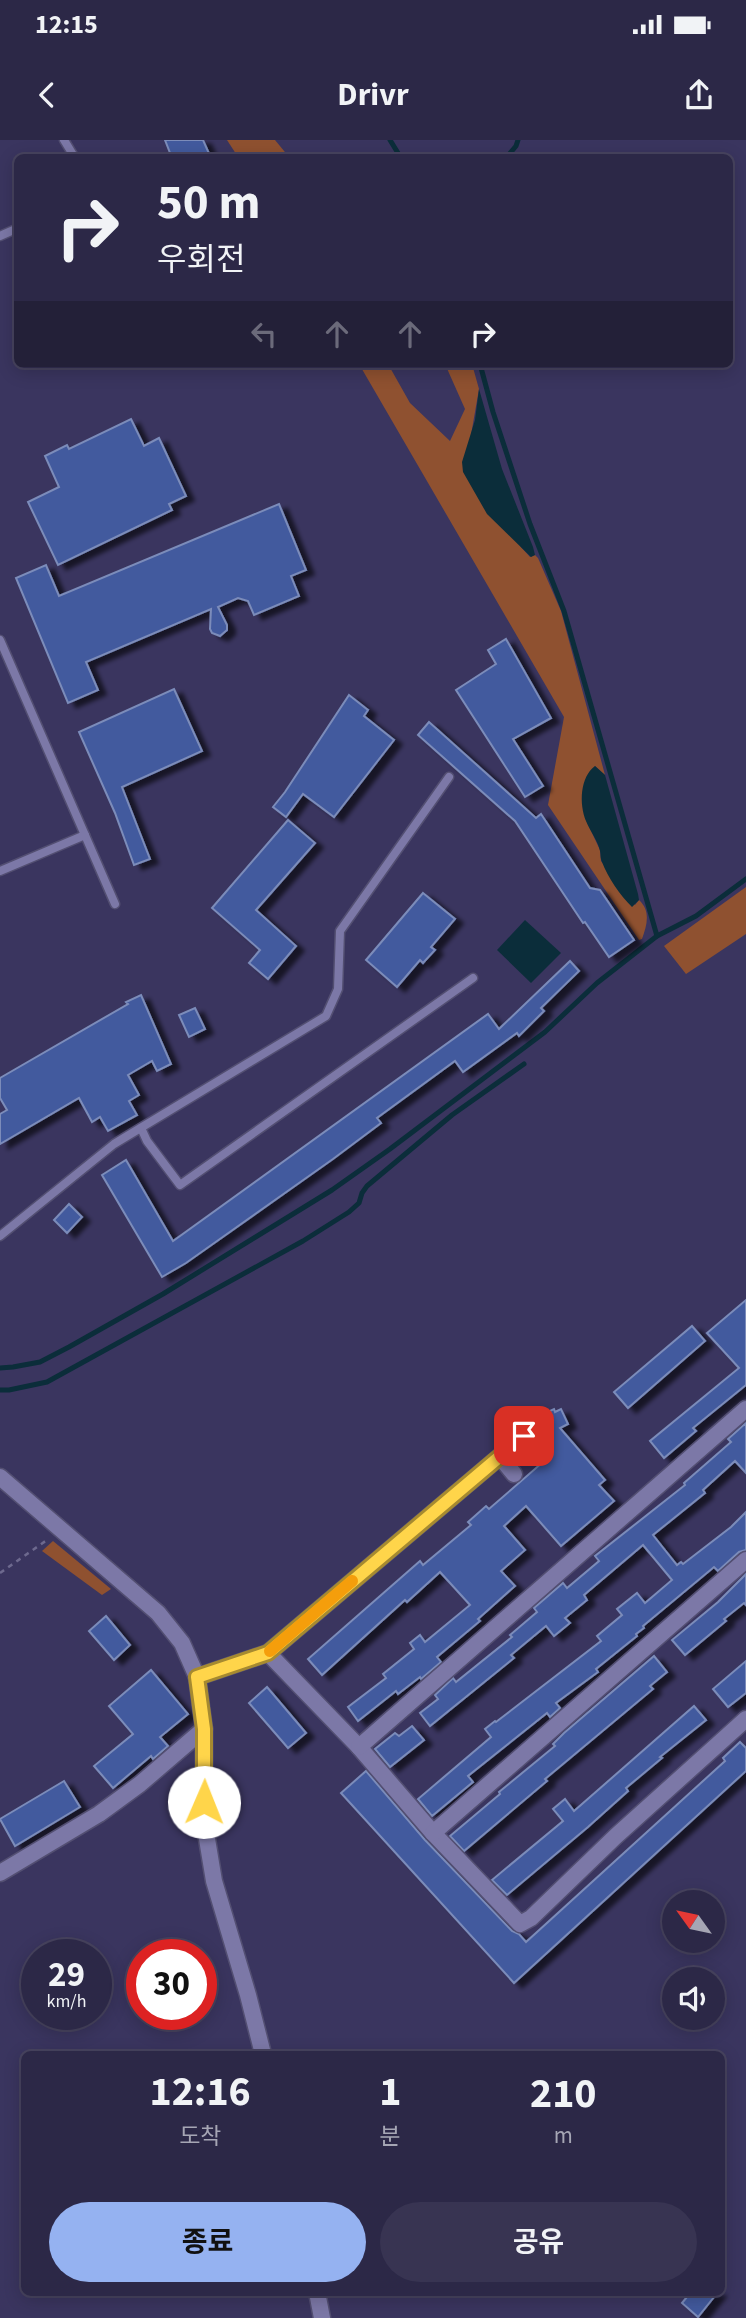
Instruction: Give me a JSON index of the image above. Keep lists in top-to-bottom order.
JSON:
{
  "north": "top left",
  "page": {
    "status": "12:15",
    "header": "Drivr",
    "turn": ["50 m", "우회전"],
    "speed": "29 km/h",
    "limit": "30",
    "eta": [
      "12:16",
      "도착",
      "1",
      "분",
      "210",
      "m"
    ],
    "buttons": ["종료", "공유"]
  }
}
